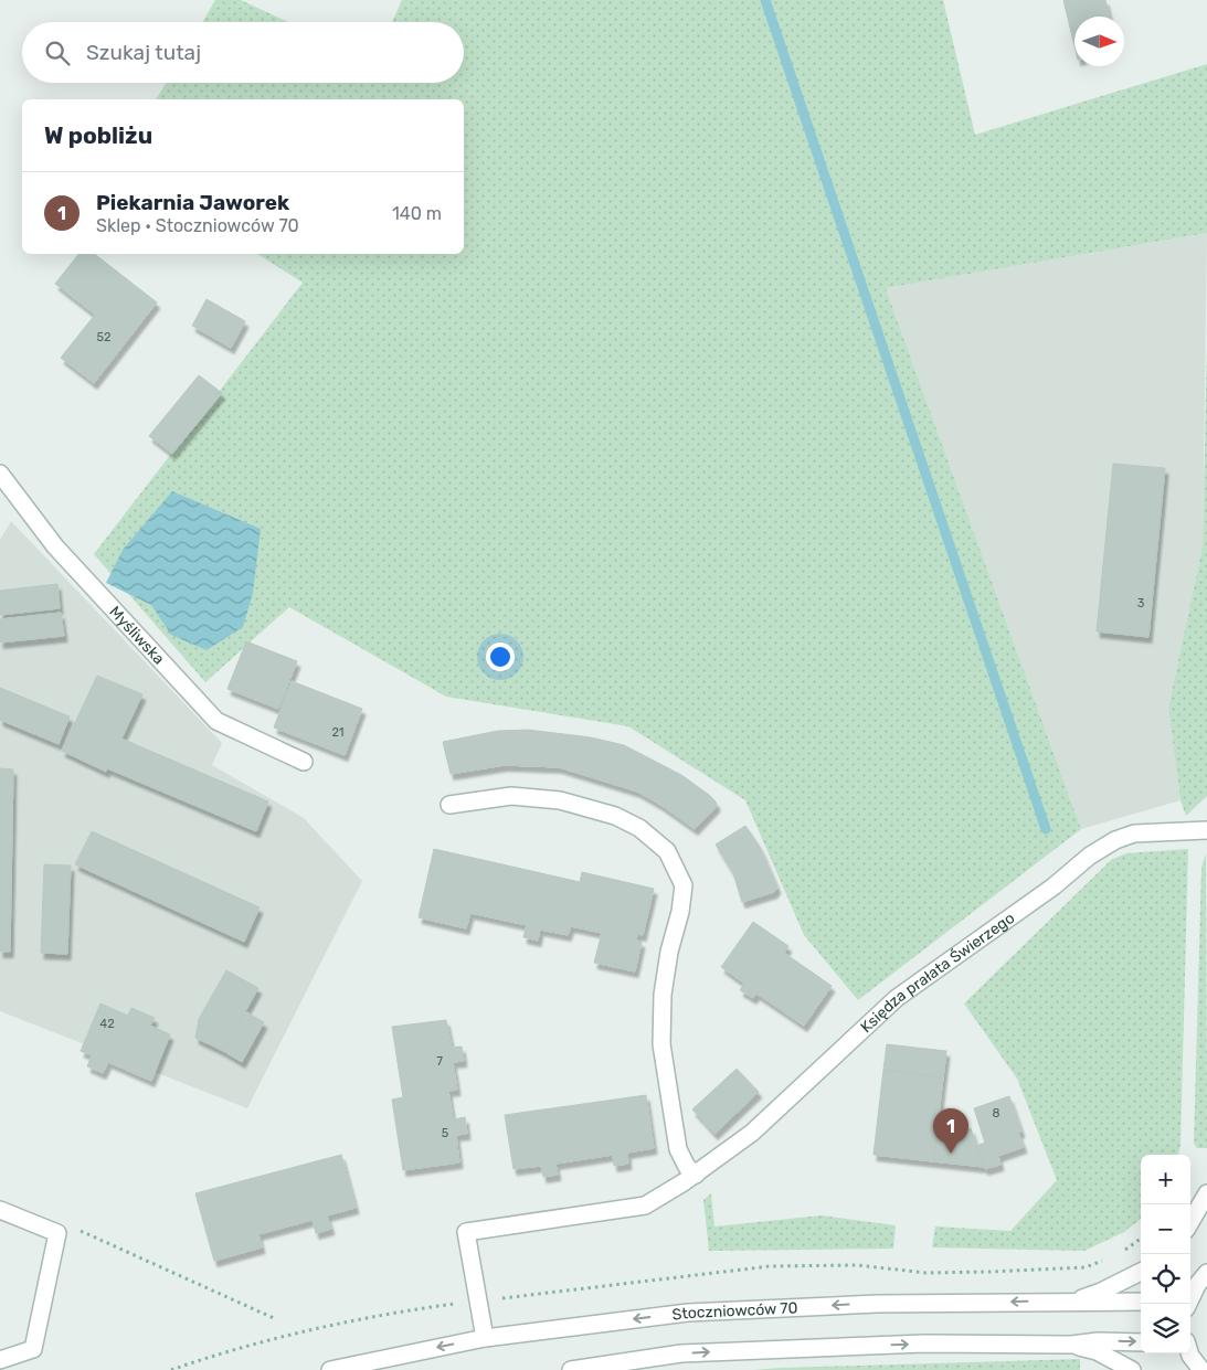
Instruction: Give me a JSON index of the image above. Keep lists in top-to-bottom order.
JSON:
{
  "streets": {
    "street": ["Myśliwska", "Księdza prałata Świerzego", "Stoczniowców 70"]
  },
  "crossings": [
    ["Księdza prałata Świerzego", "Stoczniowców 70"]
  ],
  "house_numbers": [
    "52",
    "3",
    "21",
    "42",
    "7",
    "8",
    "5"
  ],
  "north": "right",
  "page": {
    "search": "Szukaj tutaj",
    "heading": "W pobliżu",
    "list": [
      {
        "mark": "1",
        "name": "Piekarnia Jaworek",
        "note": "Sklep · Stoczniowców 70",
        "value": "140 m"
      }
    ],
    "pins": "1",
    "map_buttons": ["+", "−"]
  }
}
